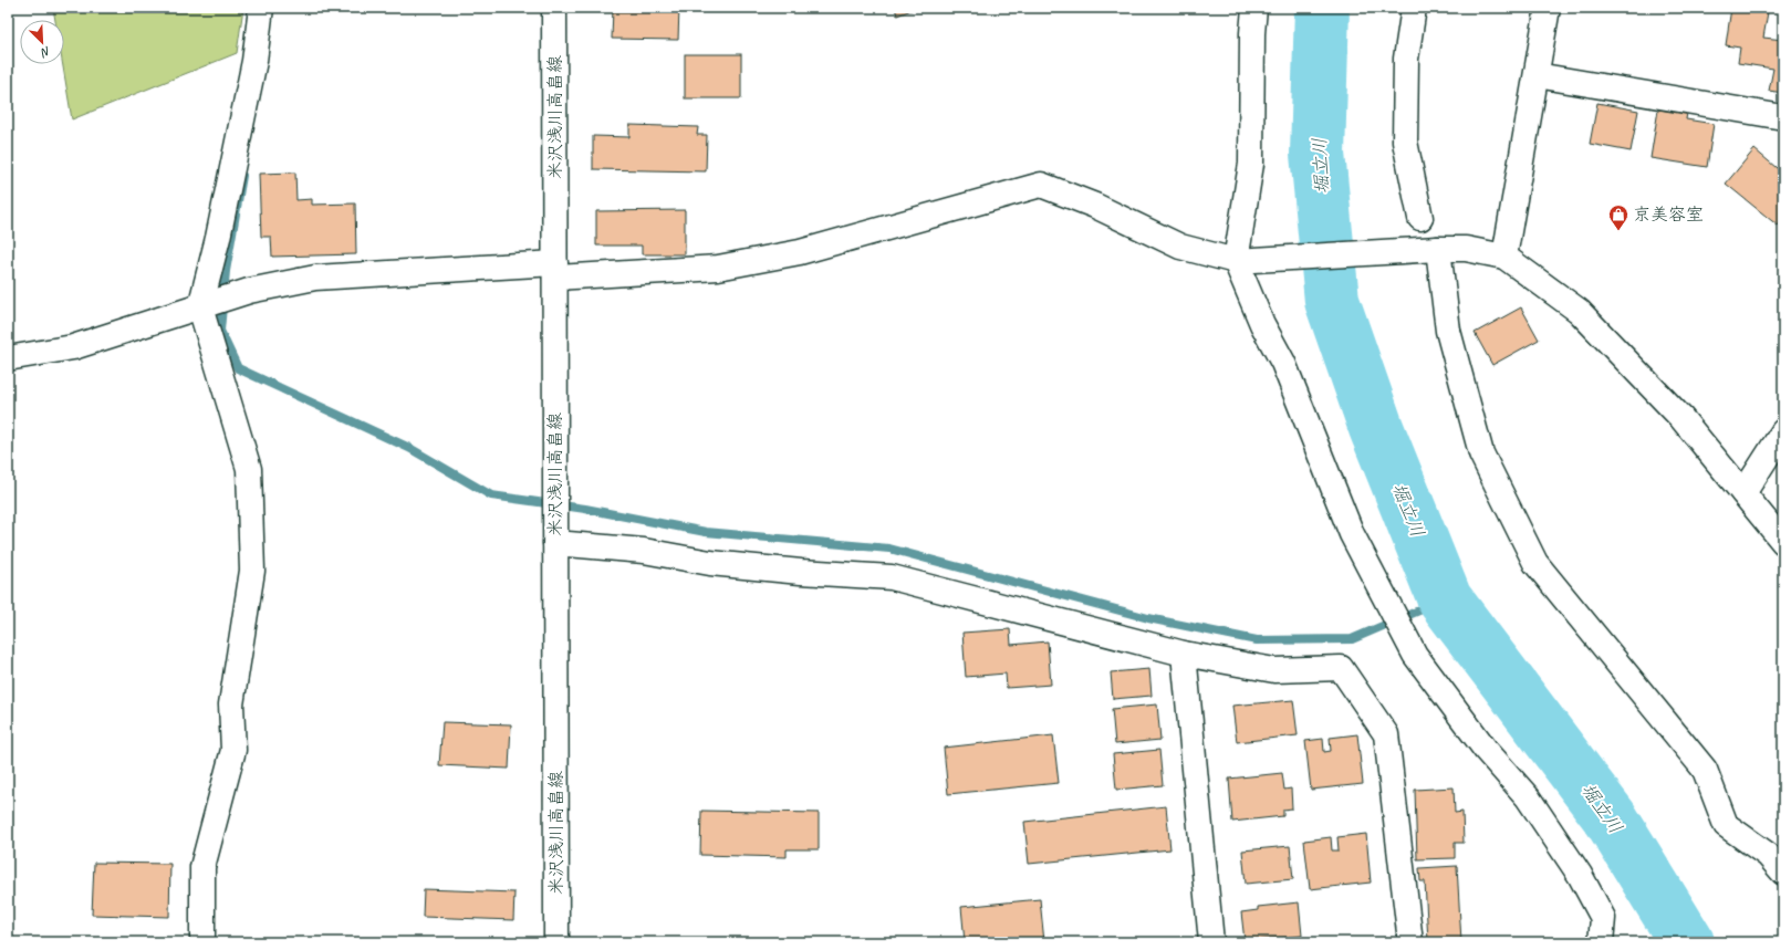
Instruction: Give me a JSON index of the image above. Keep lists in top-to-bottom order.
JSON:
{
  "streets": {
    "street": ["米沢浅川高畠線"]
  },
  "water": ["堀立川"],
  "places": {
    "shop": ["京美容室"]
  },
  "north": "bottom right"
}
